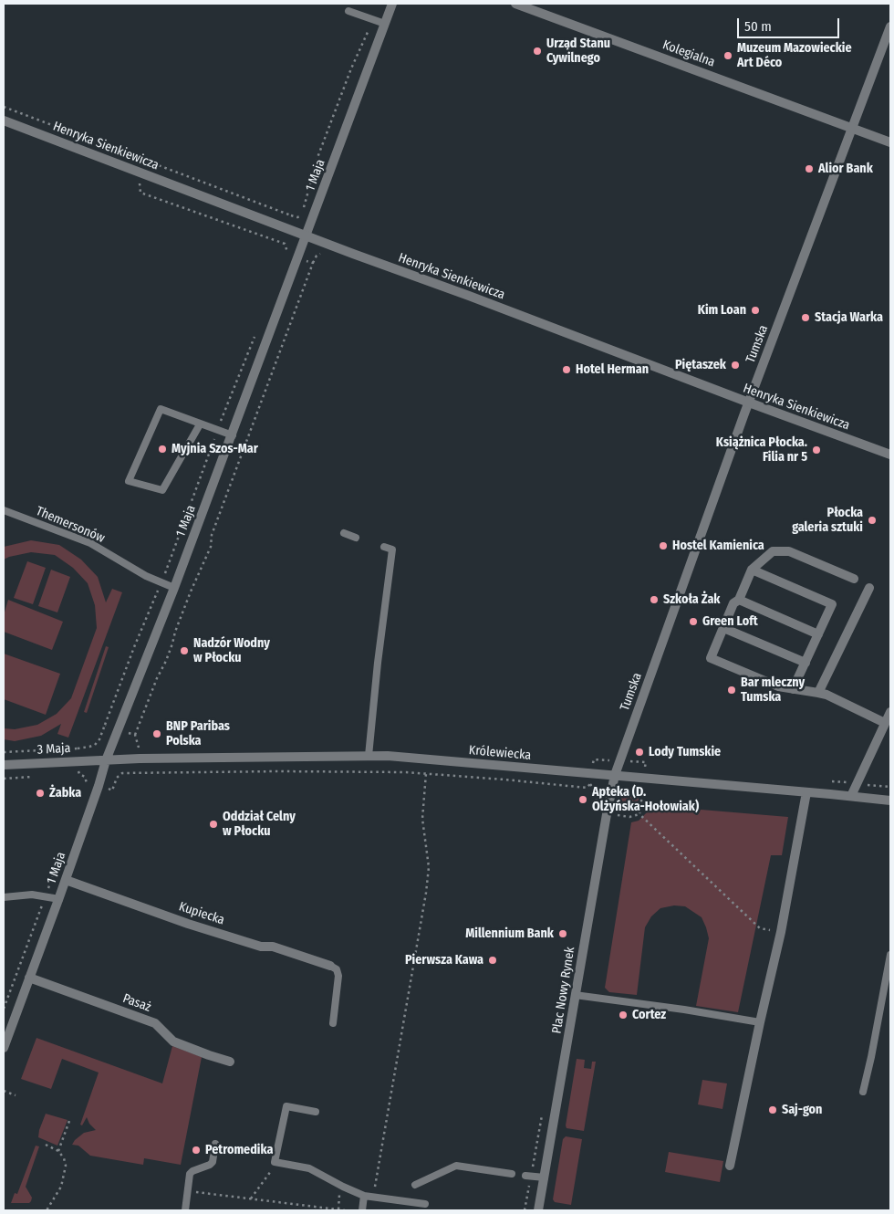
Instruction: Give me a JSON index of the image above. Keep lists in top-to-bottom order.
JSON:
{
  "streets": {
    "street": [
      "Kolegialna",
      "Henryka Sienkiewicza",
      "1 Maja",
      "Tumska",
      "3 Maja",
      "Królewiecka",
      "Kupiecka",
      "Plac Nowy Rynek",
      "Pasaż"
    ],
    "lane": ["Themersonów"]
  },
  "crossings": [
    ["Kolegialna", "Tumska"],
    ["Henryka Sienkiewicza", "1 Maja"],
    ["Henryka Sienkiewicza", "Tumska"],
    ["1 Maja", "Themersonów"],
    ["1 Maja", "3 Maja"],
    ["1 Maja", "Królewiecka"],
    ["1 Maja", "Kupiecka"],
    ["1 Maja", "Pasaż"],
    ["Tumska", "Królewiecka"],
    ["Tumska", "Plac Nowy Rynek"],
    ["3 Maja", "Królewiecka"],
    ["Królewiecka", "Plac Nowy Rynek"]
  ],
  "places": [
    "Urząd Stanu Cywilnego",
    "Muzeum Mazowieckie Art Déco",
    "Alior Bank",
    "Kim Loan",
    "Stacja Warka",
    "Piętaszek",
    "Hotel Herman",
    "Myjnia Szos-Mar",
    "Książnica Płocka. Filia nr 5",
    "Płocka galeria sztuki",
    "Hostel Kamienica",
    "Szkoła Żak",
    "Green Loft",
    "Nadzór Wodny w Płocku",
    "Bar mleczny Tumska",
    "BNP Paribas Polska",
    "Lody Tumskie",
    "Żabka",
    "Apteka (D. Olżyńska-Hołowiak)",
    "Oddział Celny w Płocku",
    "Millennium Bank",
    "Pierwsza Kawa",
    "Cortez",
    "Saj-gon",
    "Petromedika"
  ],
  "scale_bar": "50 m"
}
